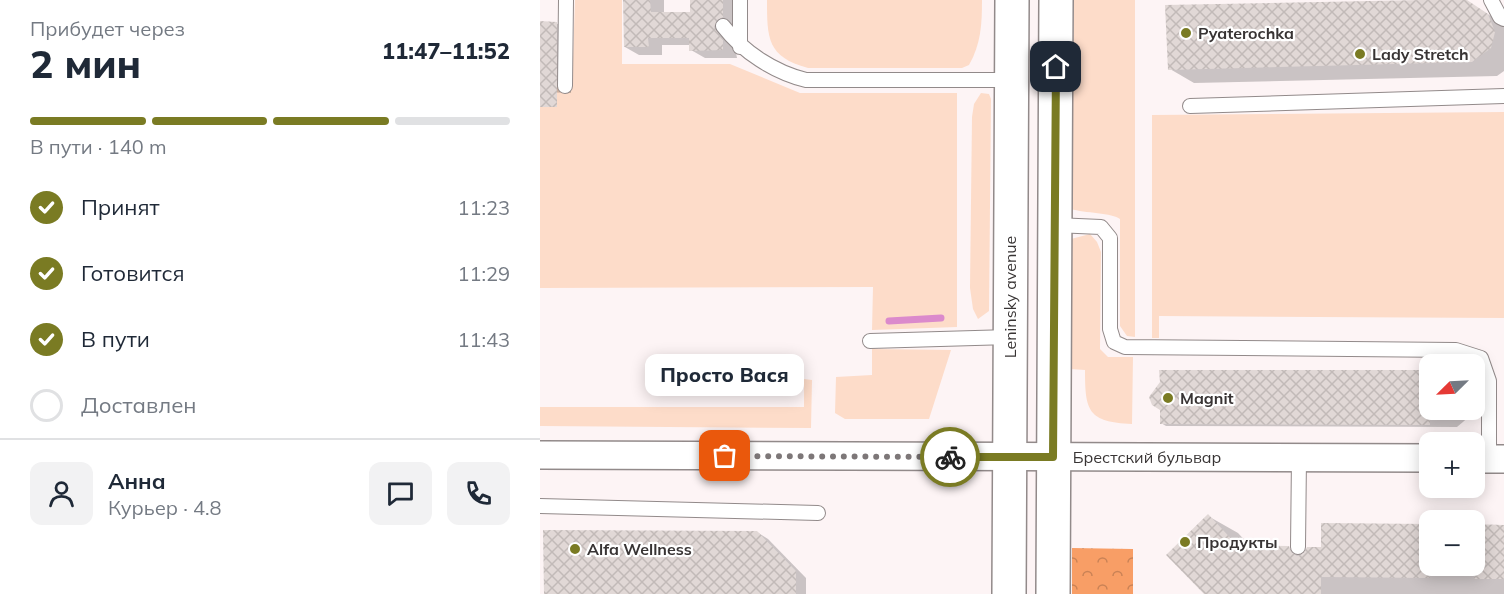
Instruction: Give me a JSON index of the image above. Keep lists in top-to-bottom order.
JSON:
{
  "streets": {
    "main road": ["Leninsky avenue"],
    "street": ["Брестский бульвар"]
  },
  "crossings": [
    ["Leninsky avenue", "Брестский бульвар"]
  ],
  "places": [
    "Pyaterochka",
    "Lady Stretch",
    "Magnit",
    "Просто Вася",
    "Продукты",
    "Alfa Wellness"
  ],
  "north": "bottom left",
  "page": {
    "heading": ["2 мин", "Прибудет через", "11:47–11:52"],
    "panel": ["Анна", "Курьер · 4.8"],
    "bar": "В пути · 140 m",
    "list": [
      ["Принят", "11:23"],
      ["Готовится", "11:29"],
      ["В пути", "11:43"],
      "Доставлен"
    ],
    "map_buttons": ["+", "−"],
    "bubble": "Просто Вася"
  }
}
